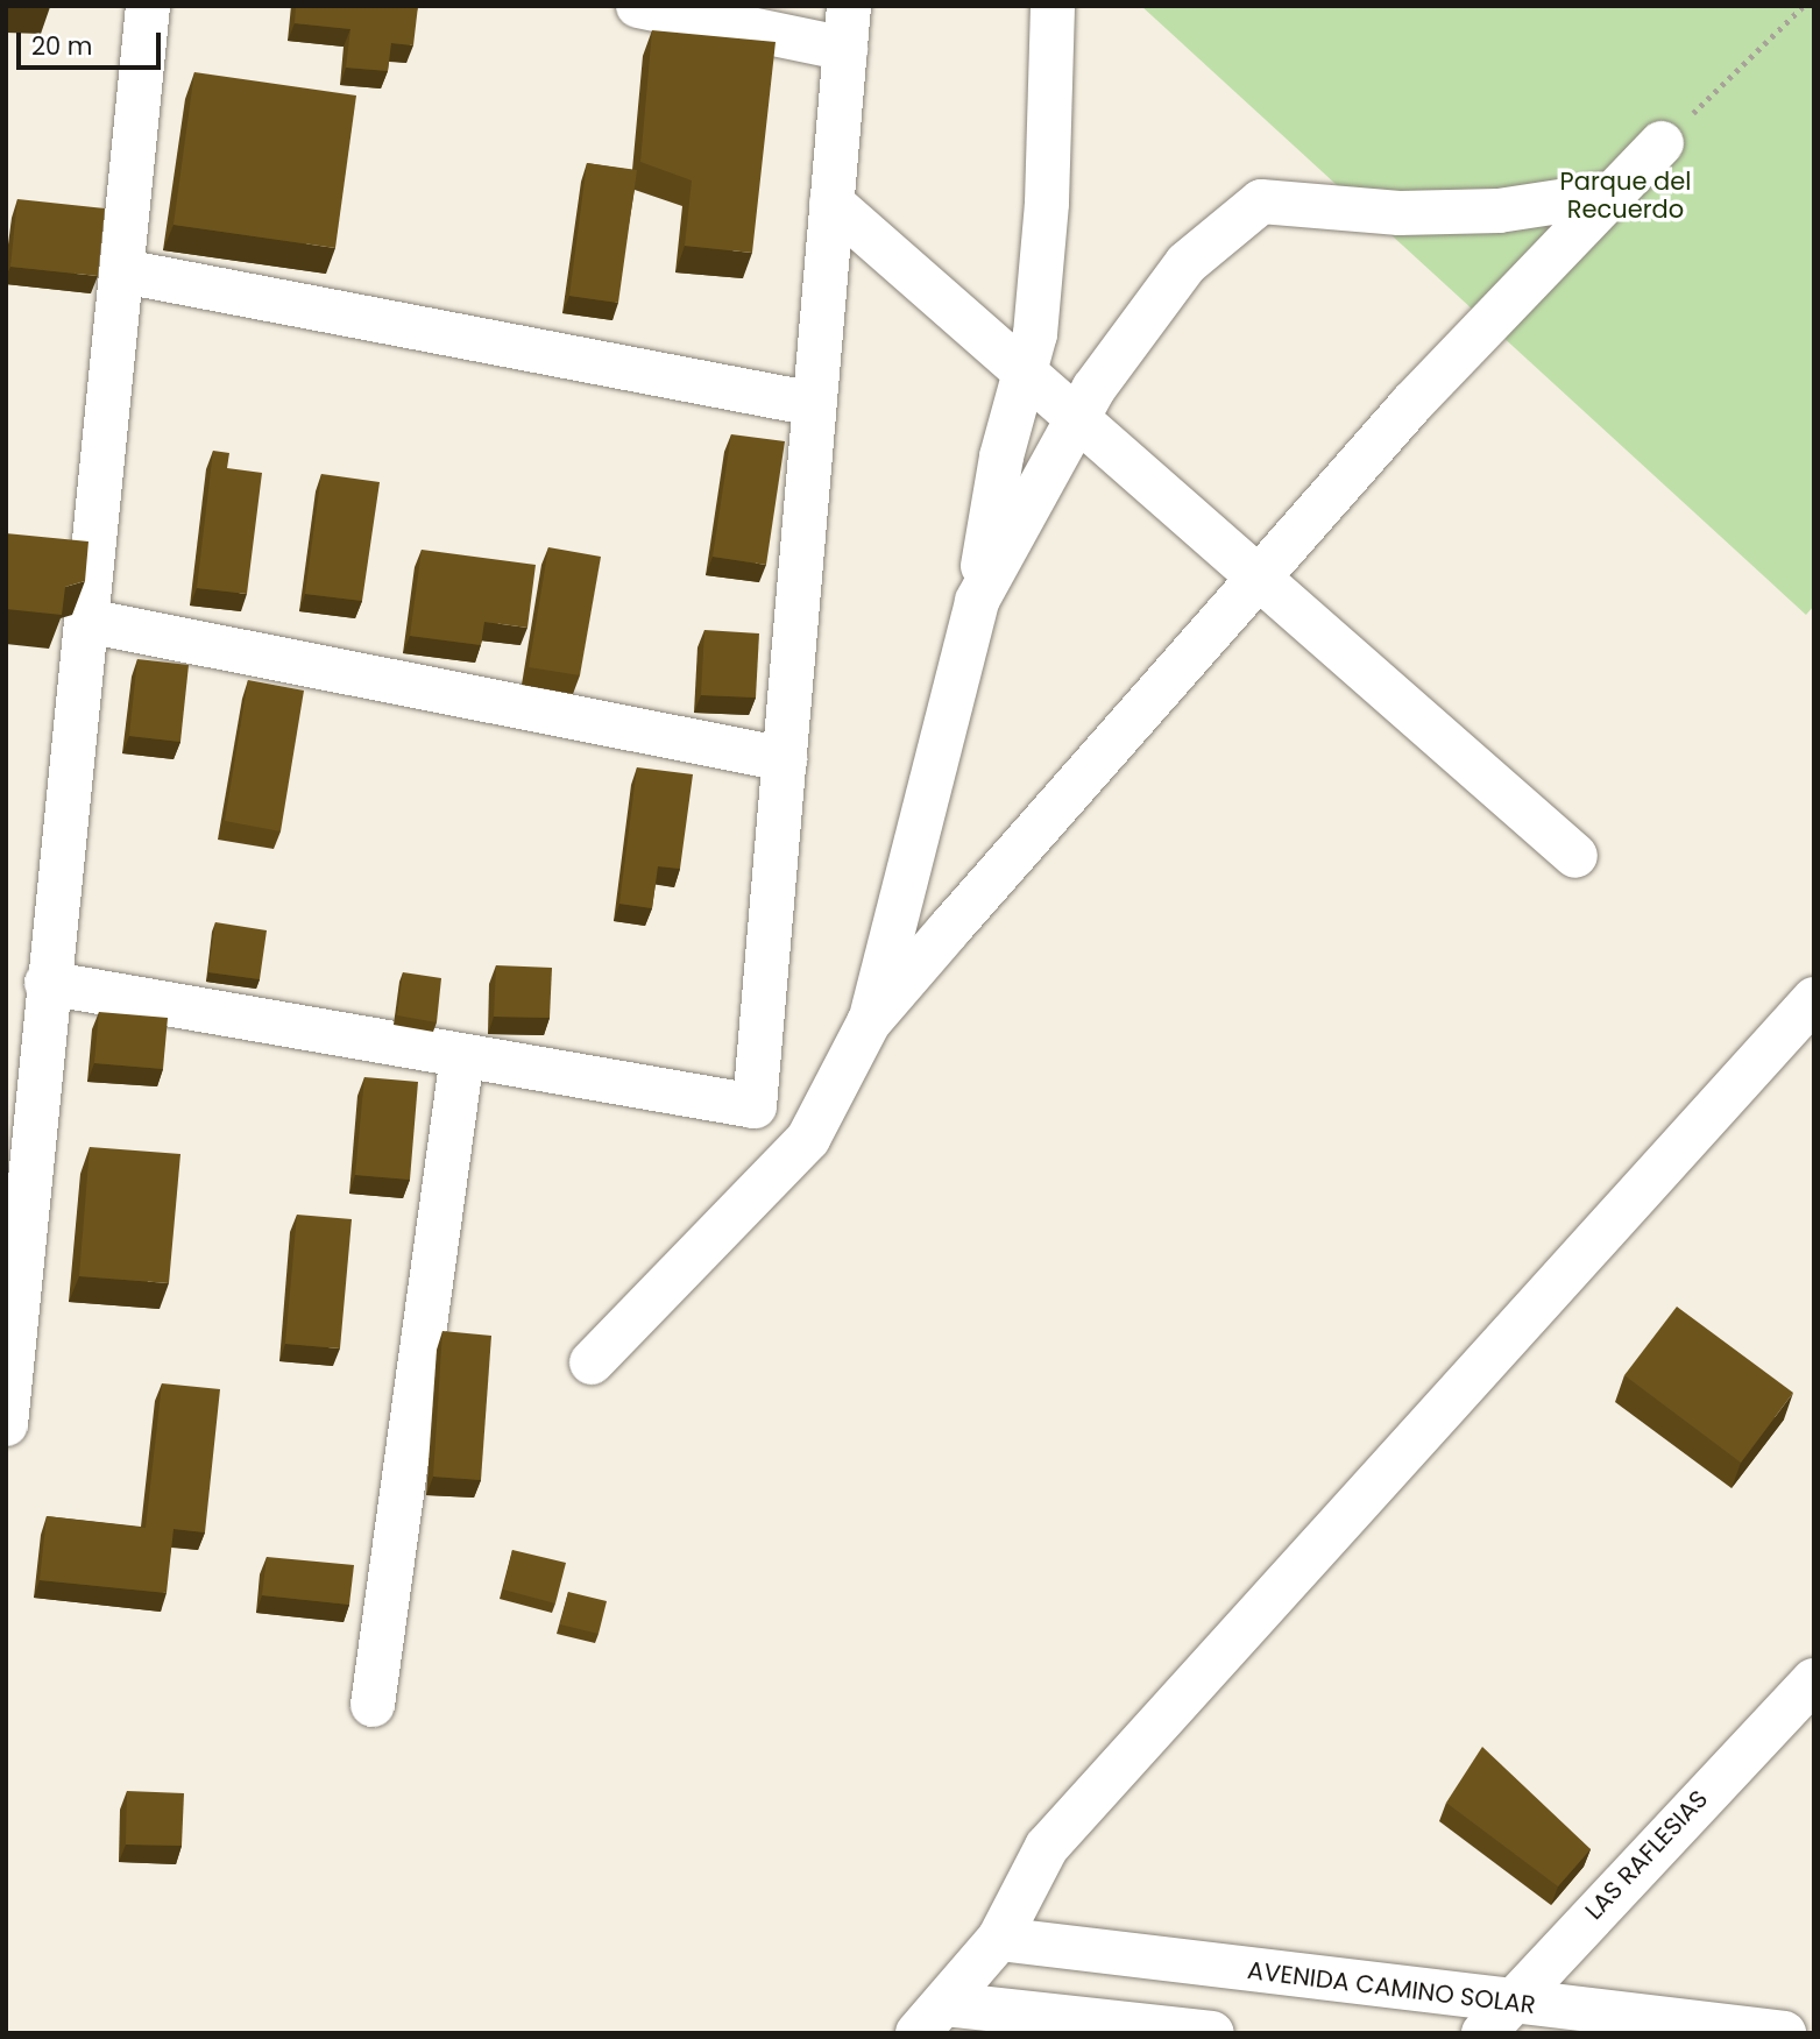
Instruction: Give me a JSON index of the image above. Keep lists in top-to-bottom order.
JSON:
{
  "streets": {
    "street": ["LAS RAFLESIAS", "AVENIDA CAMINO SOLAR"]
  },
  "crossings": [
    ["LAS RAFLESIAS", "AVENIDA CAMINO SOLAR"]
  ],
  "parks": ["Parque del Recuerdo"],
  "scale_bar": "20 m"
}
